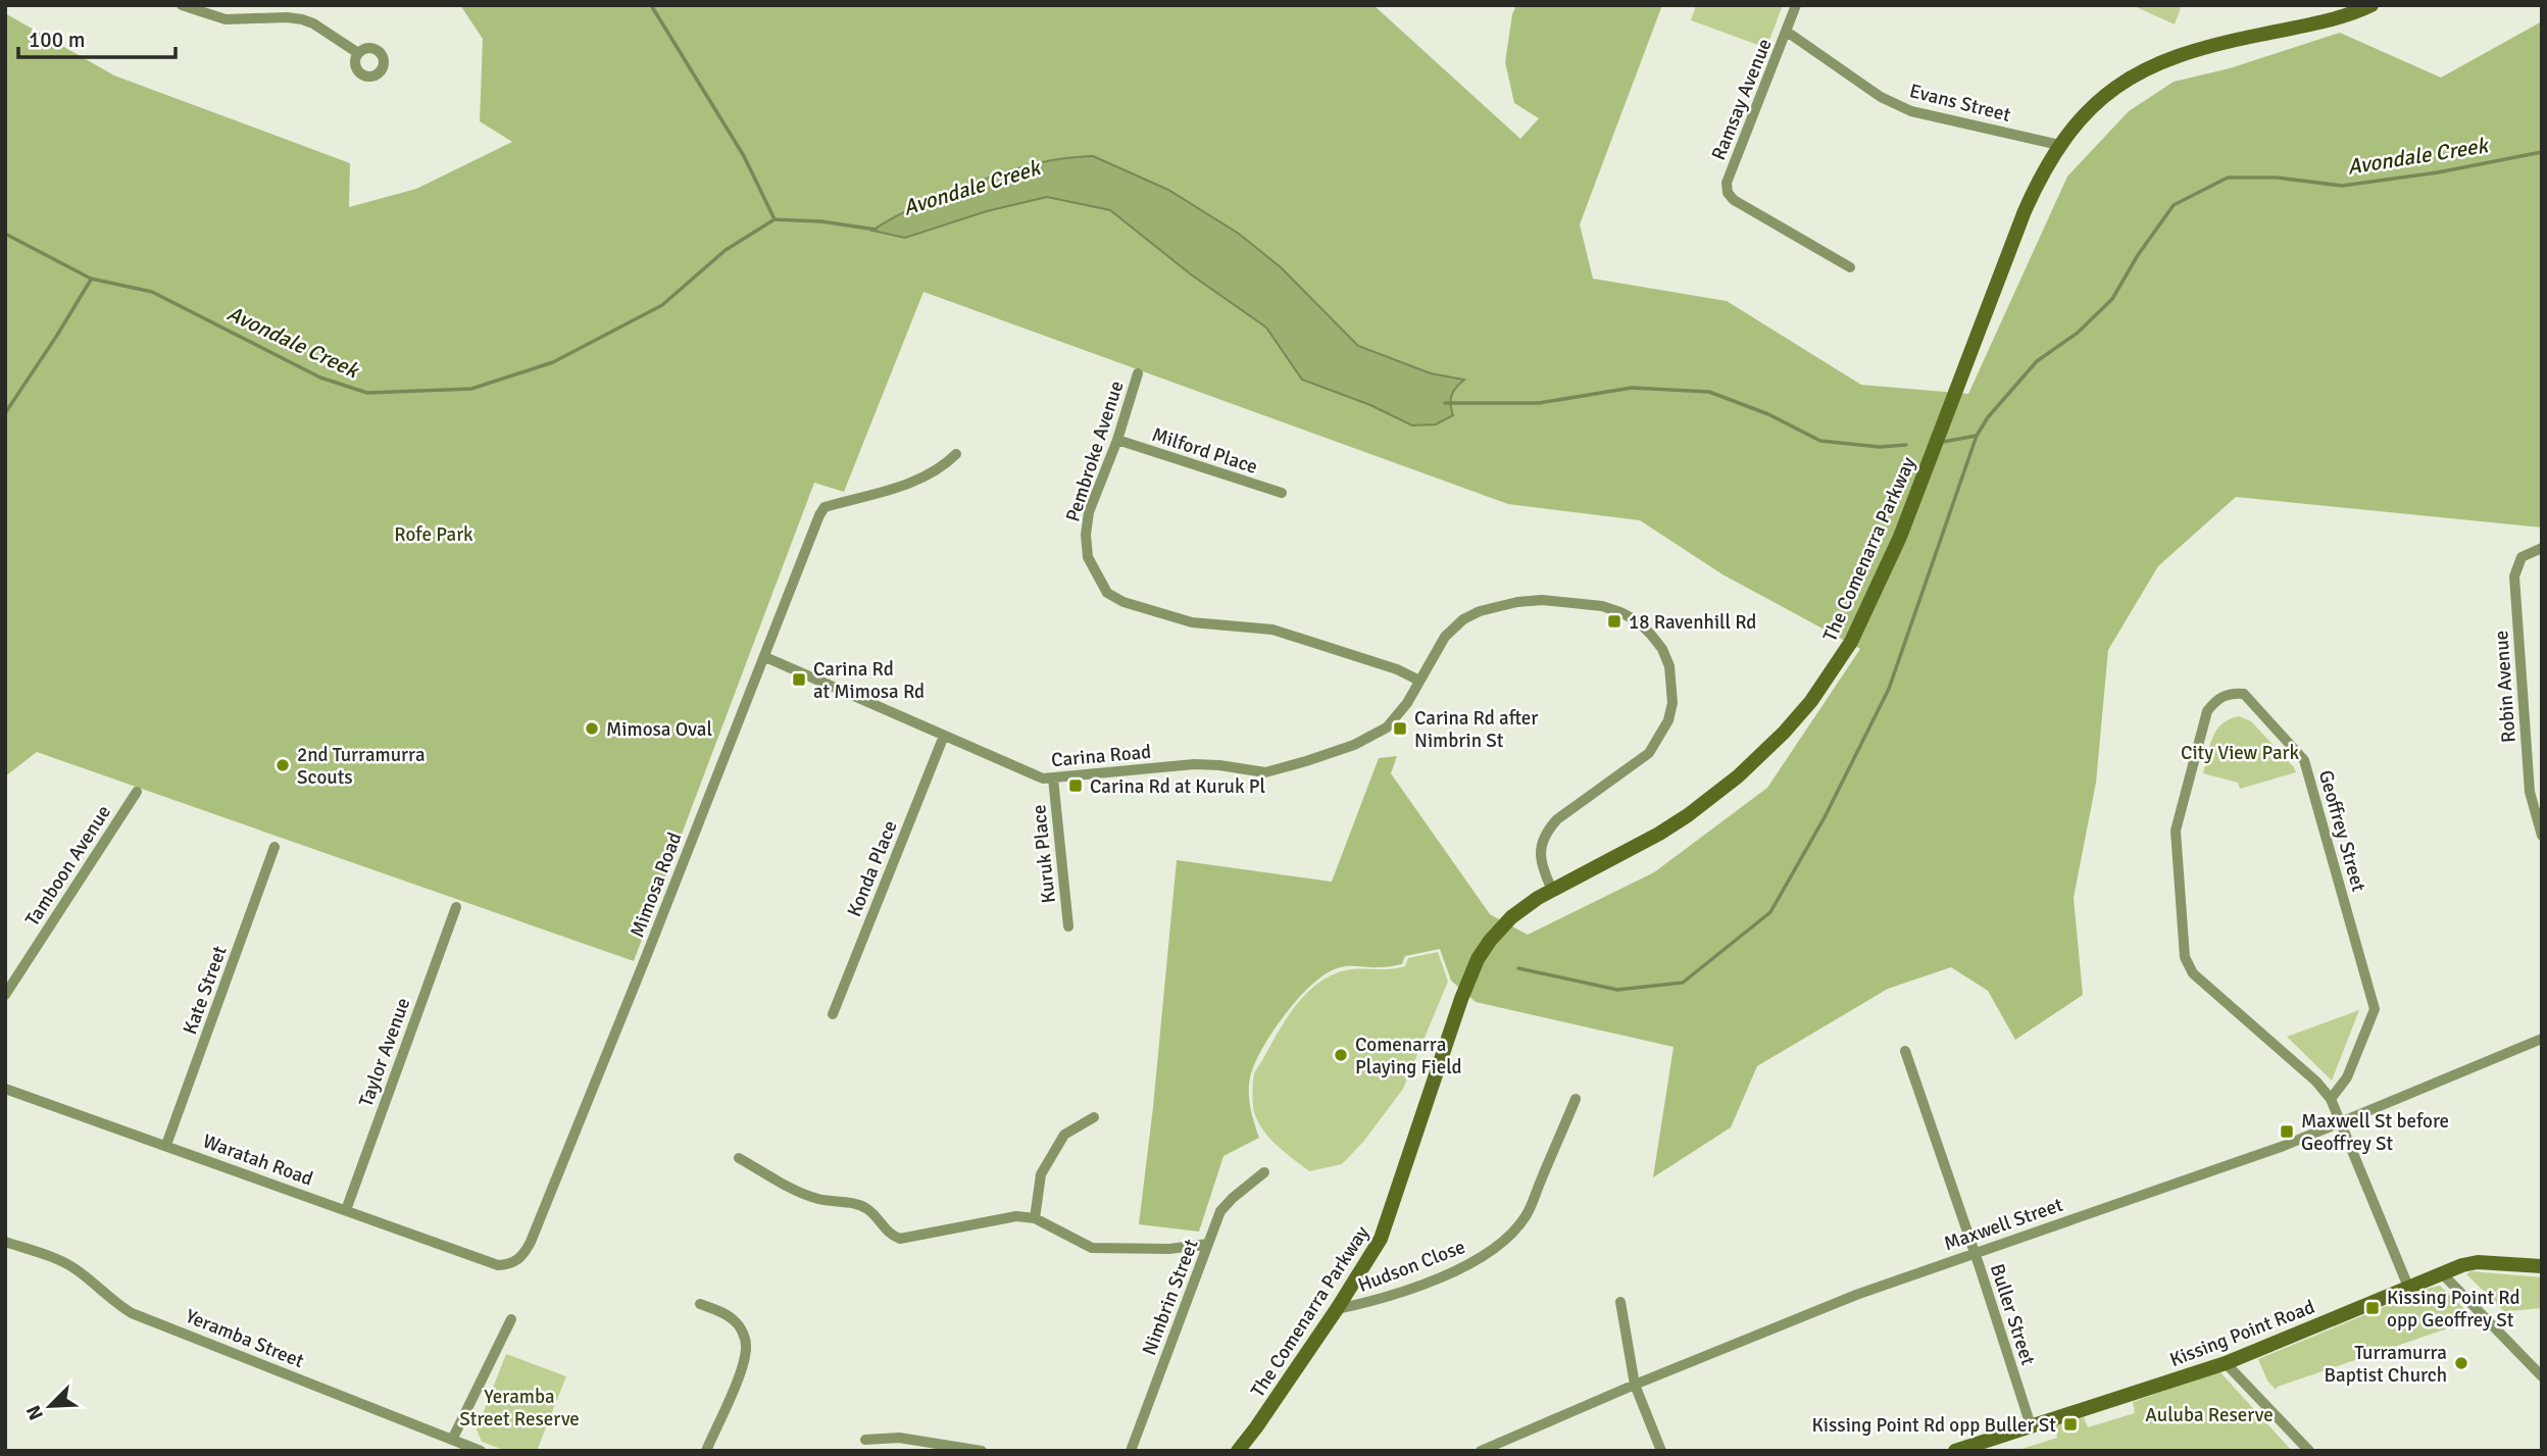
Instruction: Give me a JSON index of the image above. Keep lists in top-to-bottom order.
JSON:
{
  "streets": {
    "main road": ["The Comenarra Parkway", "Kissing Point Road"],
    "street": [
      "Ramsay Avenue",
      "Evans Street",
      "Milford Place",
      "Pembroke Avenue",
      "Robin Avenue",
      "Carina Road",
      "Geoffrey Street",
      "Kuruk Place",
      "Tamboon Avenue",
      "Konda Place",
      "Mimosa Road",
      "Kate Street",
      "Taylor Avenue",
      "Waratah Road",
      "Maxwell Street",
      "Hudson Close",
      "Nimbrin Street",
      "Buller Street",
      "Yeramba Street"
    ]
  },
  "crossings": [
    ["Ramsay Avenue", "Evans Street"],
    ["Evans Street", "The Comenarra Parkway"],
    ["Milford Place", "Pembroke Avenue"],
    ["Pembroke Avenue", "Carina Road"],
    ["The Comenarra Parkway", "Hudson Close"],
    ["Carina Road", "Kuruk Place"],
    ["Carina Road", "Konda Place"],
    ["Carina Road", "Mimosa Road"],
    ["Geoffrey Street", "Maxwell Street"],
    ["Geoffrey Street", "Kissing Point Road"],
    ["Mimosa Road", "Waratah Road"],
    ["Kate Street", "Waratah Road"],
    ["Taylor Avenue", "Waratah Road"],
    ["Maxwell Street", "Buller Street"],
    ["Buller Street", "Kissing Point Road"]
  ],
  "water": ["Avondale Creek"],
  "parks": [
    "Rofe Park",
    "City View Park",
    "Yeramba Street Reserve",
    "Auluba Reserve"
  ],
  "places": {
    "transit": [
      "18 Ravenhill Rd",
      "Carina Rd at Mimosa Rd",
      "Carina Rd after Nimbrin St",
      "Carina Rd at Kuruk Pl",
      "Maxwell St before Geoffrey St",
      "Kissing Point Rd opp Geoffrey St",
      "Kissing Point Rd opp Buller St"
    ],
    "other": [
      "Mimosa Oval",
      "2nd Turramurra Scouts",
      "Comenarra Playing Field",
      "Turramurra Baptist Church"
    ]
  },
  "scale_bar": "100 m",
  "north": "bottom left"
}
